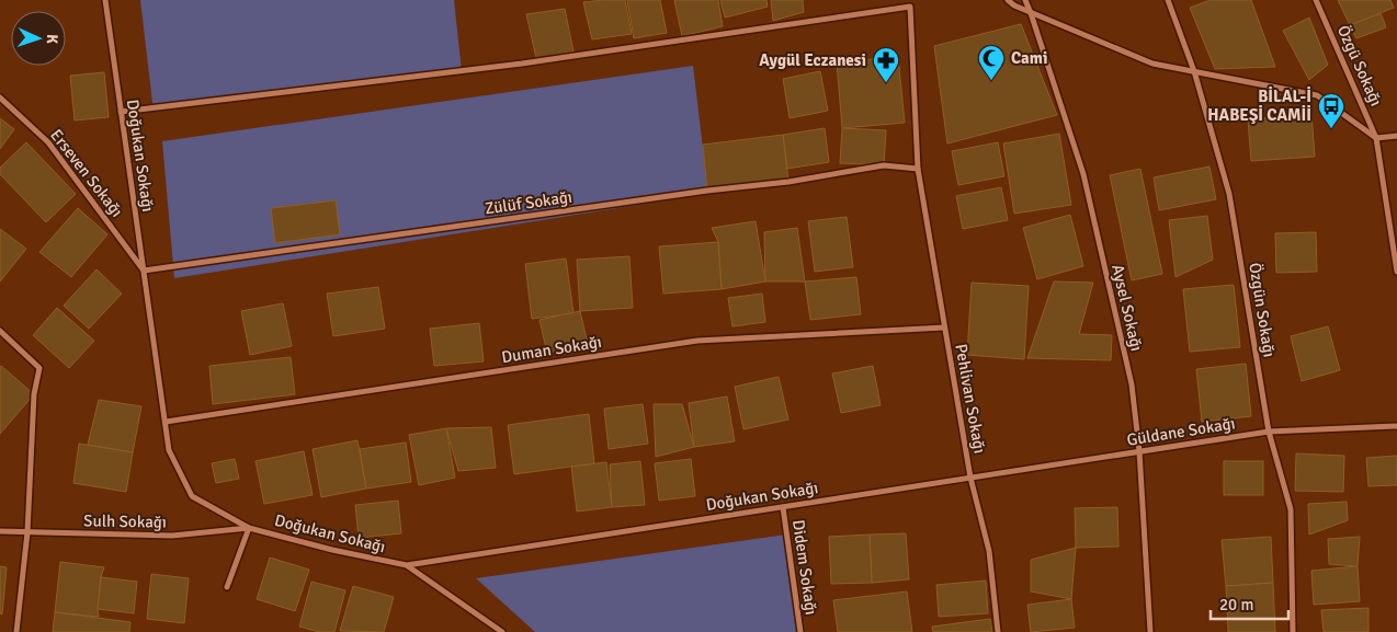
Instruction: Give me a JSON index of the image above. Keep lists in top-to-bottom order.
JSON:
{
  "streets": {
    "street": [
      "Özgü Sokağı",
      "Doğukan Sokağı",
      "Erseven Sokağı",
      "Zülüf Sokağı",
      "Aysel Sokağı",
      "Özgün Sokağı",
      "Duman Sokağı",
      "Pehlivan Sokağı",
      "Güldane Sokağı",
      "Sulh Sokağı",
      "Didem Sokağı"
    ]
  },
  "crossings": [
    ["Doğukan Sokağı", "Erseven Sokağı"],
    ["Doğukan Sokağı", "Zülüf Sokağı"],
    ["Doğukan Sokağı", "Duman Sokağı"],
    ["Doğukan Sokağı", "Pehlivan Sokağı"],
    ["Doğukan Sokağı", "Güldane Sokağı"],
    ["Doğukan Sokağı", "Sulh Sokağı"],
    ["Doğukan Sokağı", "Didem Sokağı"],
    ["Erseven Sokağı", "Zülüf Sokağı"],
    ["Zülüf Sokağı", "Pehlivan Sokağı"],
    ["Aysel Sokağı", "Güldane Sokağı"],
    ["Özgün Sokağı", "Güldane Sokağı"],
    ["Duman Sokağı", "Pehlivan Sokağı"],
    ["Pehlivan Sokağı", "Güldane Sokağı"]
  ],
  "places": {
    "mosque": ["Cami"],
    "pharmacy": ["Aygül Eczanesi"],
    "bus stop": ["BİLAL-İ HABEŞİ CAMİİ"]
  },
  "scale_bar": "20 m",
  "north": "right"
}
